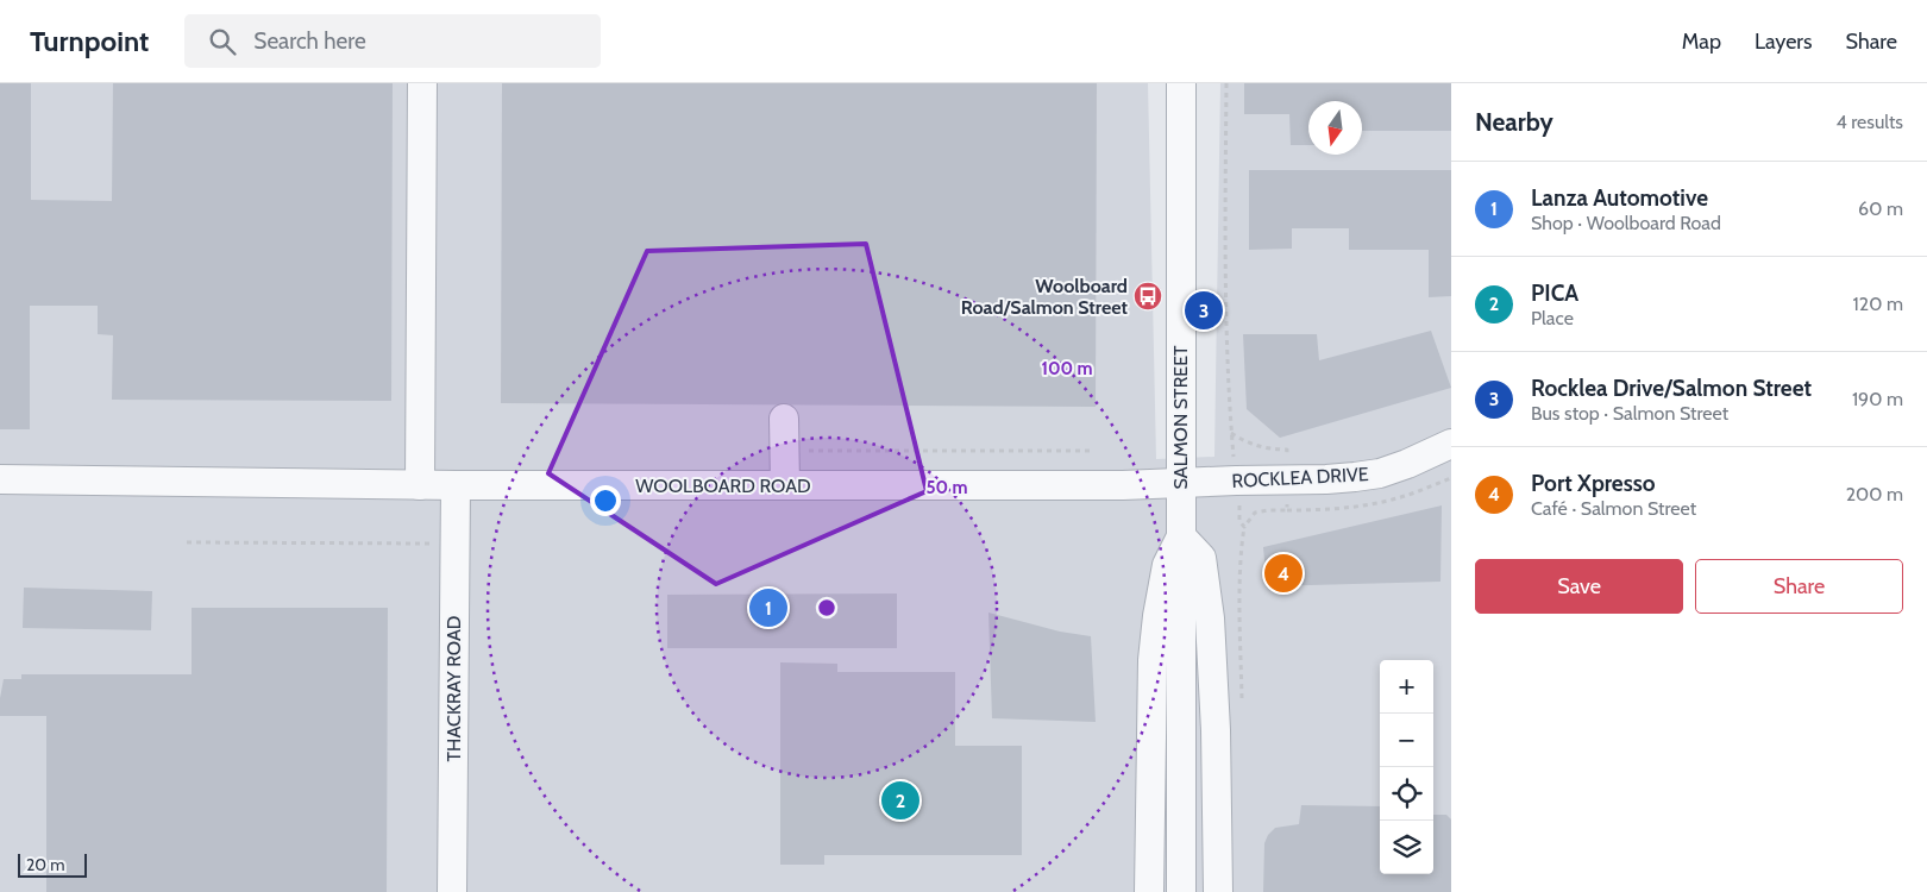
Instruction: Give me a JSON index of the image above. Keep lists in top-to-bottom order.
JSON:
{
  "streets": {
    "street": [
      "SALMON STREET",
      "ROCKLEA DRIVE",
      "WOOLBOARD ROAD",
      "THACKRAY ROAD"
    ]
  },
  "crossings": [
    ["SALMON STREET", "ROCKLEA DRIVE"],
    ["SALMON STREET", "WOOLBOARD ROAD"],
    ["ROCKLEA DRIVE", "WOOLBOARD ROAD"],
    ["WOOLBOARD ROAD", "THACKRAY ROAD"]
  ],
  "places": {
    "bus stop": ["Woolboard Road/Salmon Street"]
  },
  "scale_bar": "20 m",
  "north": "bottom",
  "page": {
    "header": "Turnpoint",
    "search": "Search here",
    "nav": ["Map", "Layers", "Share"],
    "heading": ["Nearby", "4 results"],
    "list": [
      {
        "mark": "1",
        "name": "Lanza Automotive",
        "note": "Shop · Woolboard Road",
        "value": "60 m"
      },
      {
        "mark": "2",
        "name": "PICA",
        "note": "Place",
        "value": "120 m"
      },
      {
        "mark": "3",
        "name": "Rocklea Drive/Salmon Street",
        "note": "Bus stop · Salmon Street",
        "value": "190 m"
      },
      {
        "mark": "4",
        "name": "Port Xpresso",
        "note": "Café · Salmon Street",
        "value": "200 m"
      }
    ],
    "pins": [
      "3",
      "4",
      "1",
      "2"
    ],
    "buttons": ["Save", "Share"],
    "map_buttons": ["+", "−"],
    "scale": "20 m"
  },
  "rings": ["100 m", "50 m"]
}
